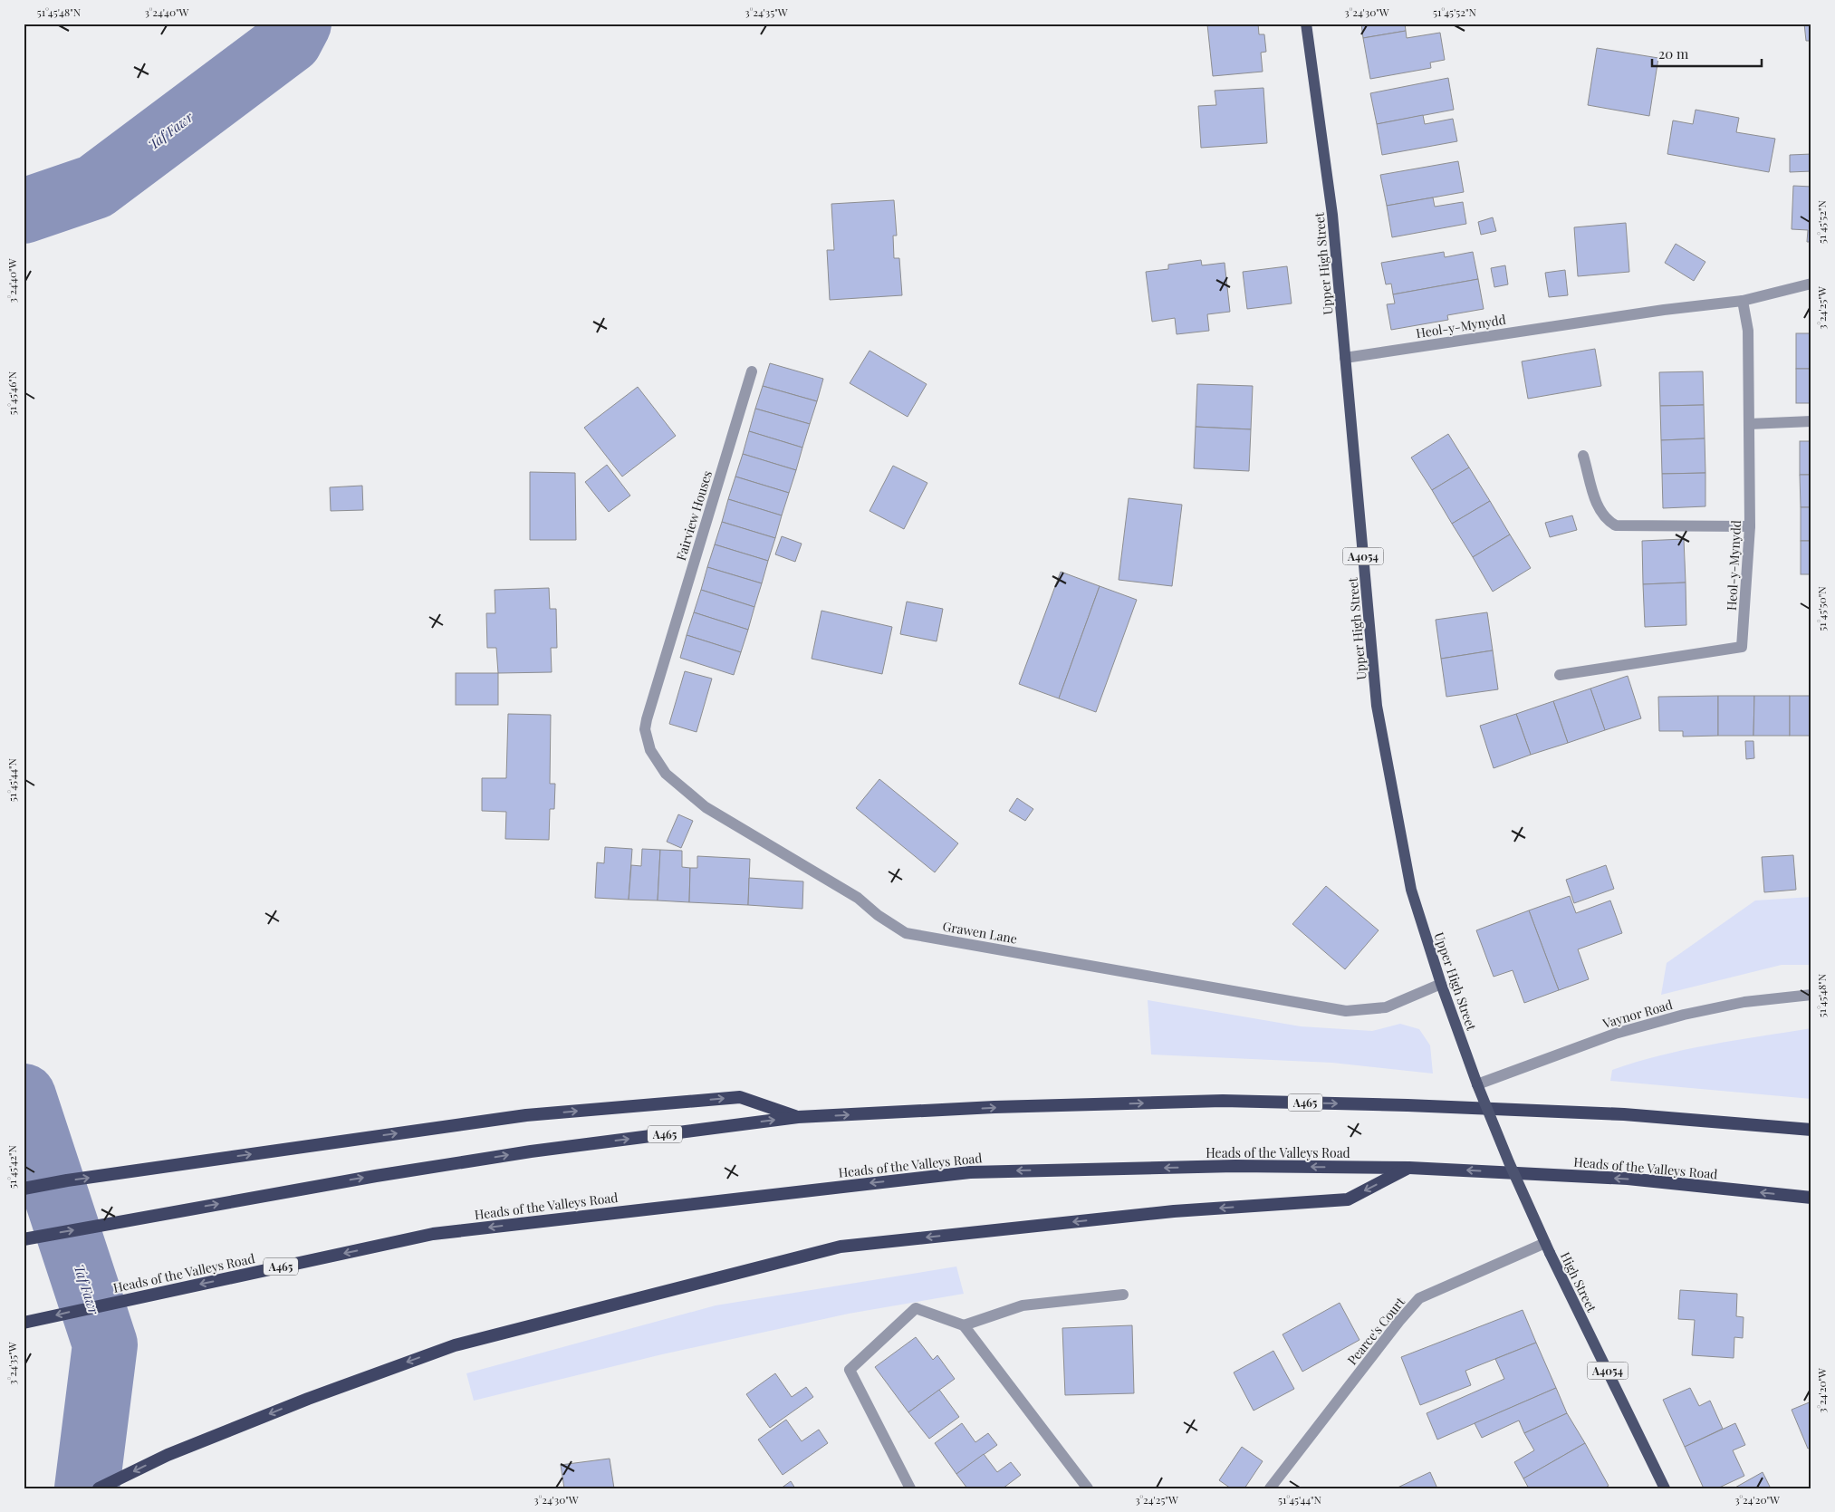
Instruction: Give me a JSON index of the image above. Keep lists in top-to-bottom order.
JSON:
{
  "streets": {
    "highway": ["A465", "Heads of the Valleys Road"],
    "main road": ["Upper High Street", "A4054", "High Street"],
    "street": [
      "Heol-y-Mynydd",
      "Fairview Houses",
      "Grawen Lane",
      "Vaynor Road",
      "Pearce's Court"
    ]
  },
  "crossings": [
    ["Upper High Street", "Heol-y-Mynydd"],
    ["Upper High Street", "Grawen Lane"],
    ["Upper High Street", "Vaynor Road"],
    ["Upper High Street", "High Street"],
    ["Fairview Houses", "Grawen Lane"],
    ["Vaynor Road", "High Street"],
    ["High Street", "Pearce's Court"]
  ],
  "water": ["Taf Fawr"],
  "scale_bar": "20 m",
  "coordinates": [
    "51°45'48\"N",
    "3°24'40\"W",
    "3°24'35\"W",
    "3°24'30\"W",
    "51°45'52\"N",
    "3°24'25\"W",
    "51°45'46\"N",
    "51°45'50\"N",
    "51°45'44\"N",
    "51°45'42\"N",
    "3°24'20\"W"
  ]
}
